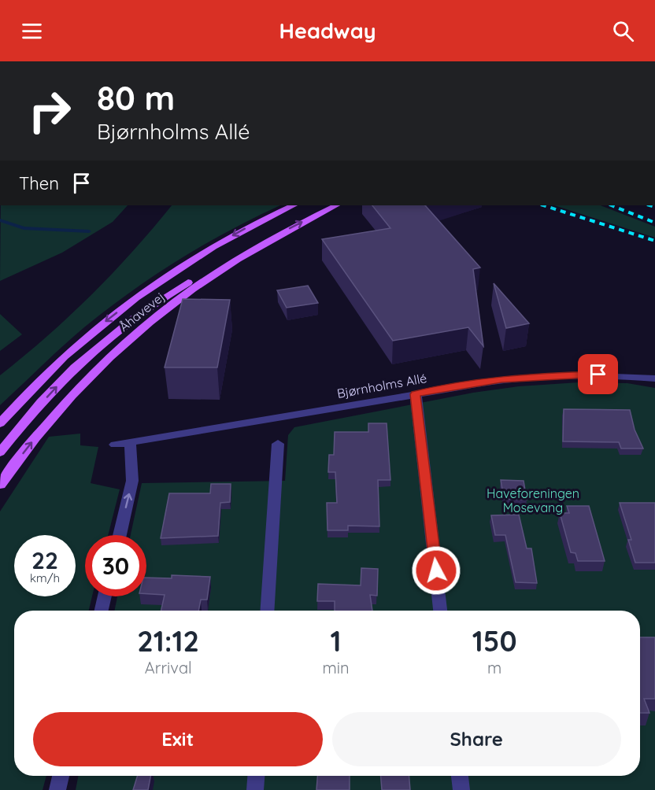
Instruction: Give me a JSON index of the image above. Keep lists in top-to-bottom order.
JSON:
{
  "streets": {
    "main road": ["Åhavevej"],
    "street": ["Bjørnholms Allé"]
  },
  "parks": ["Haveforeningen Mosevang"],
  "page": {
    "header": "Headway",
    "turn": ["80 m", "Bjørnholms Allé"],
    "then": "Then",
    "speed": "22 km/h",
    "limit": "30",
    "eta": [
      "21:12",
      "Arrival",
      "1",
      "min",
      "150",
      "m"
    ],
    "buttons": ["Exit", "Share"]
  }
}
